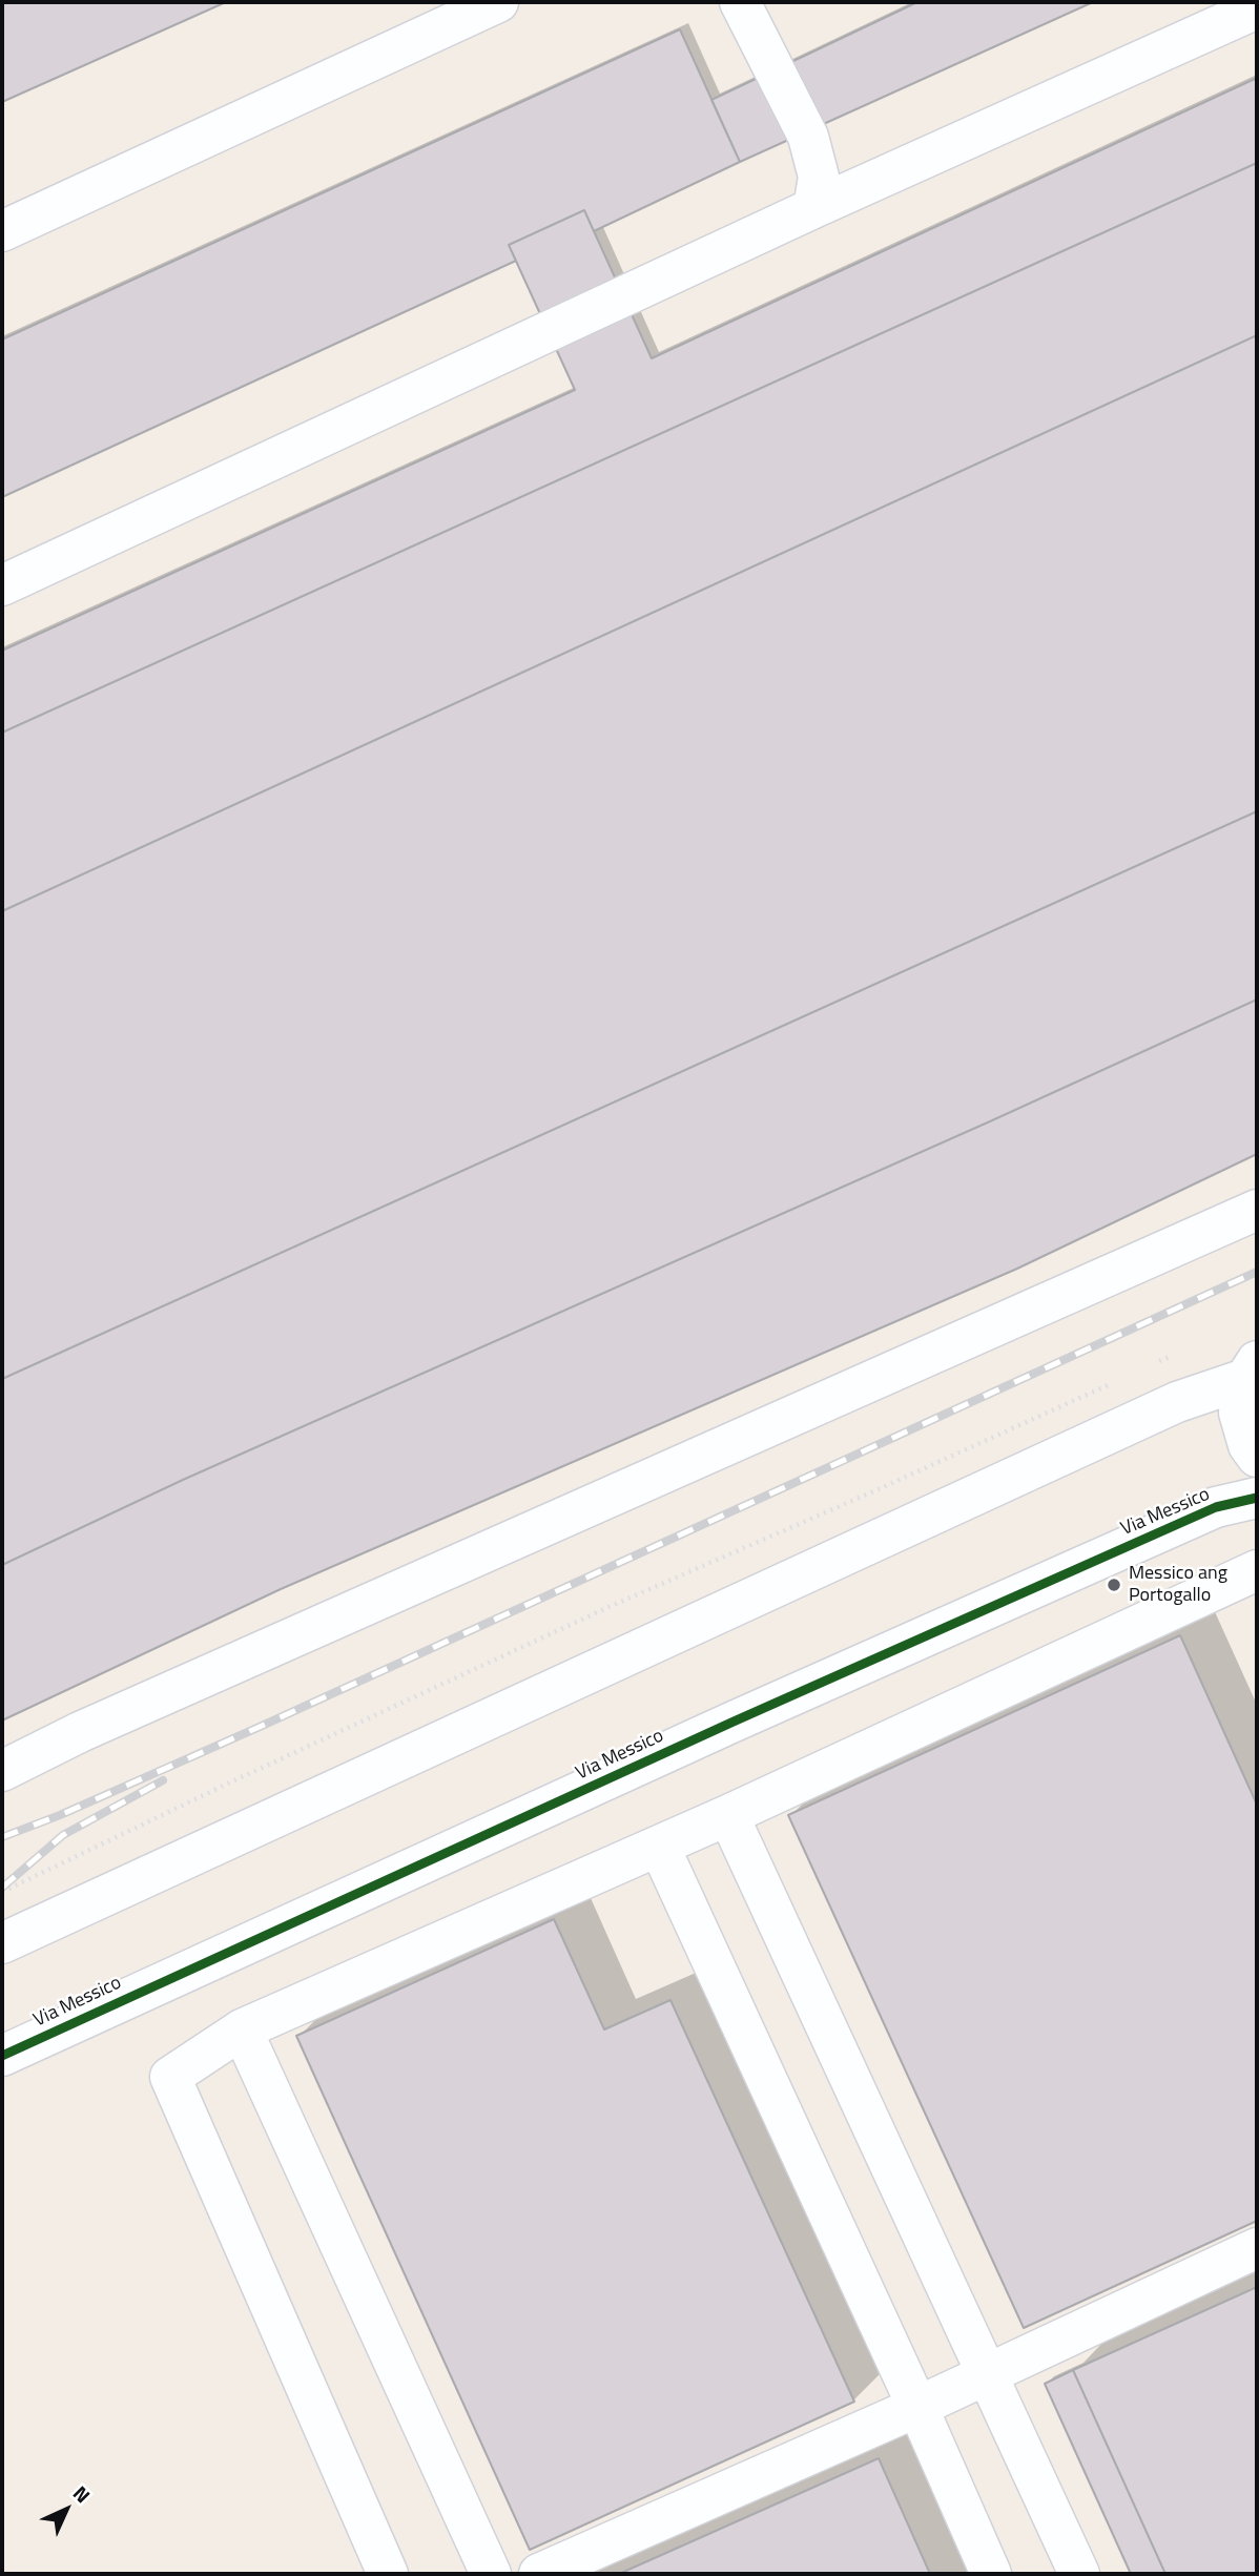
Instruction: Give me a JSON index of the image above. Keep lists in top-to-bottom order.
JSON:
{
  "streets": {
    "street": ["Via Messico"]
  },
  "places": ["Messico ang Portogallo"],
  "north": "top right"
}
